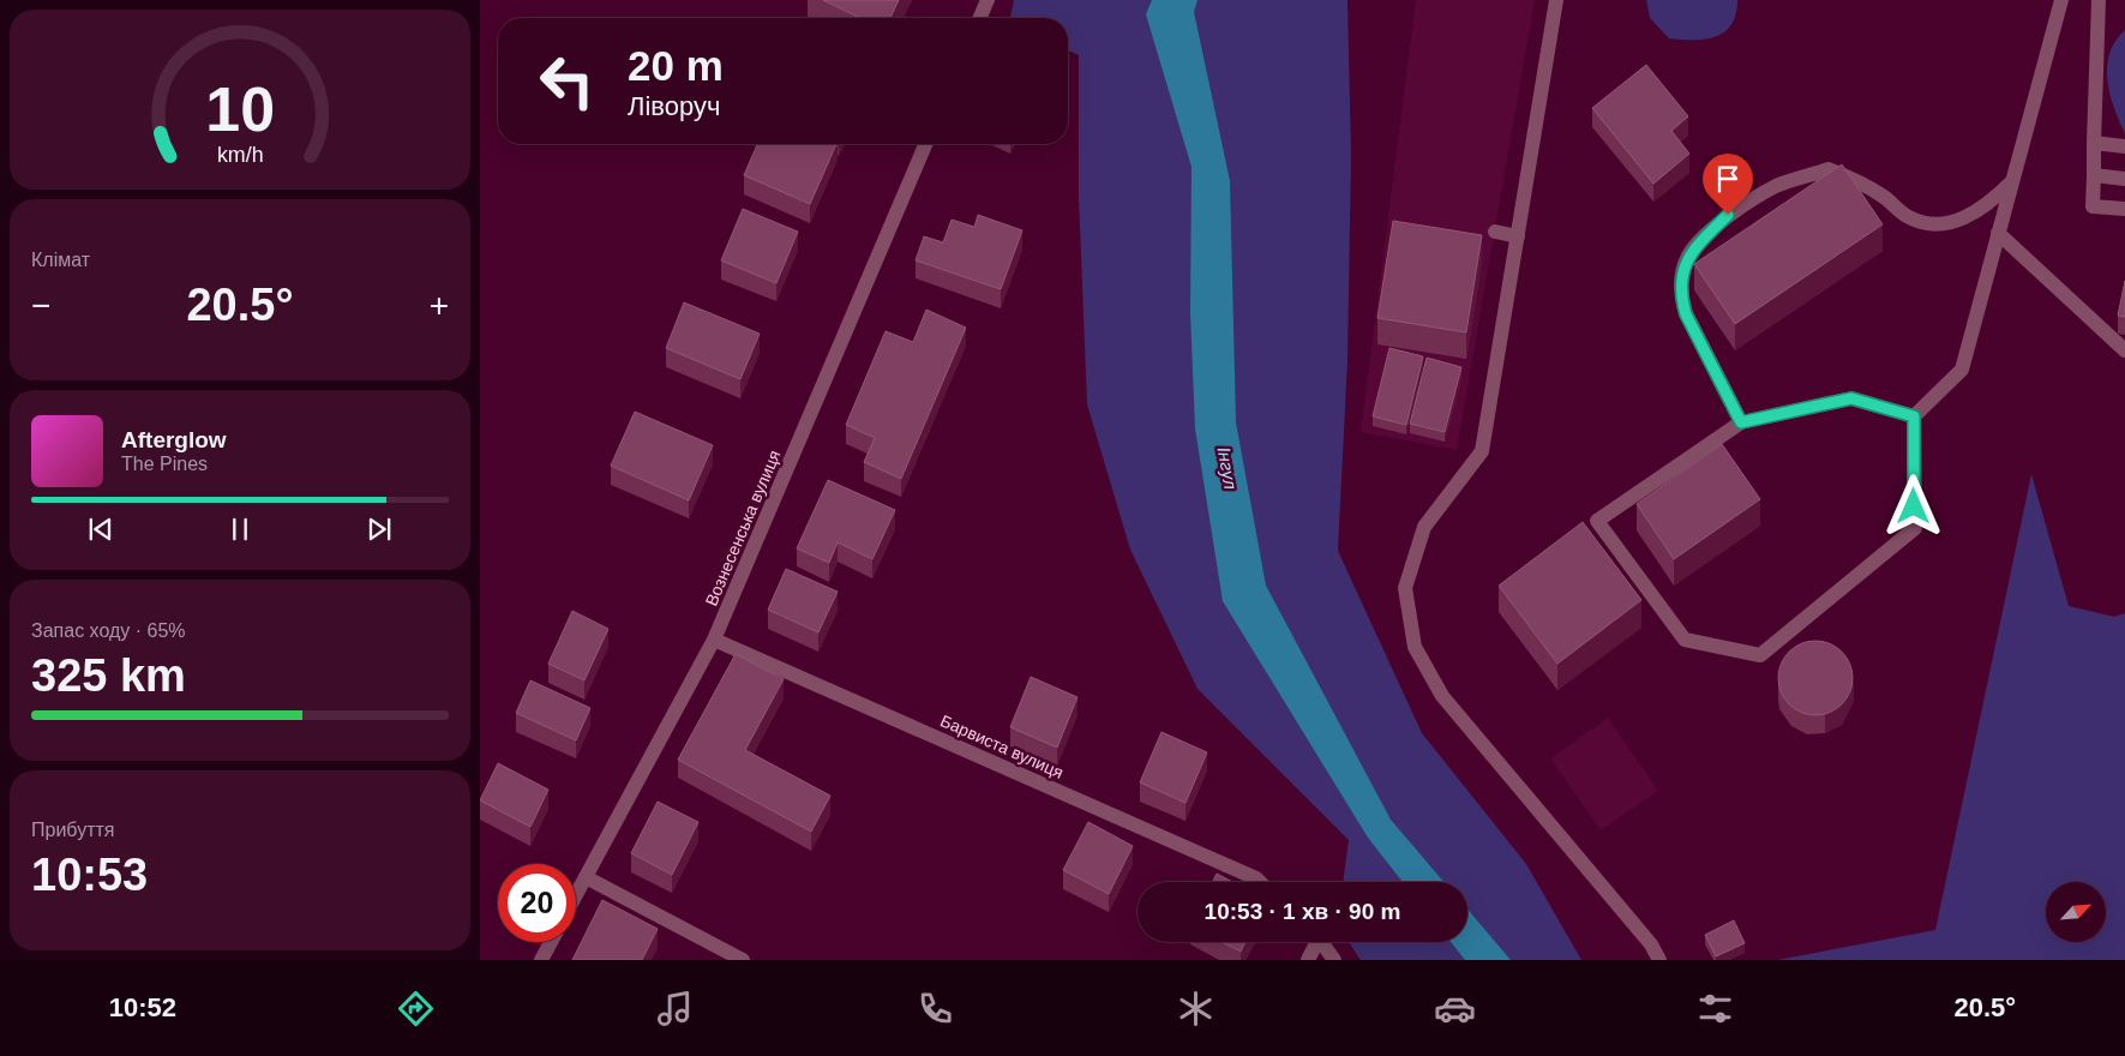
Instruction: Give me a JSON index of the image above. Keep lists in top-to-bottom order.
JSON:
{
  "streets": {
    "street": ["Вознесенська вулиця", "Барвиста вулиця"]
  },
  "crossings": [
    ["Вознесенська вулиця", "Барвиста вулиця"]
  ],
  "water": ["Інгул"],
  "north": "top right",
  "page": {
    "turn": ["20 m", "Ліворуч"],
    "tile": [
      "Клімат",
      ["Запас ходу · 65%", "325 km"],
      ["Прибуття", "10:53"]
    ],
    "heat": ["−", "20.5°", "+"],
    "song": ["Afterglow", "The Pines"],
    "limit": "20",
    "trip": "10:53 · 1 хв · 90 m",
    "tabs": ["10:52", "20.5°"],
    "gauge": ["10", "km/h"]
  }
}
